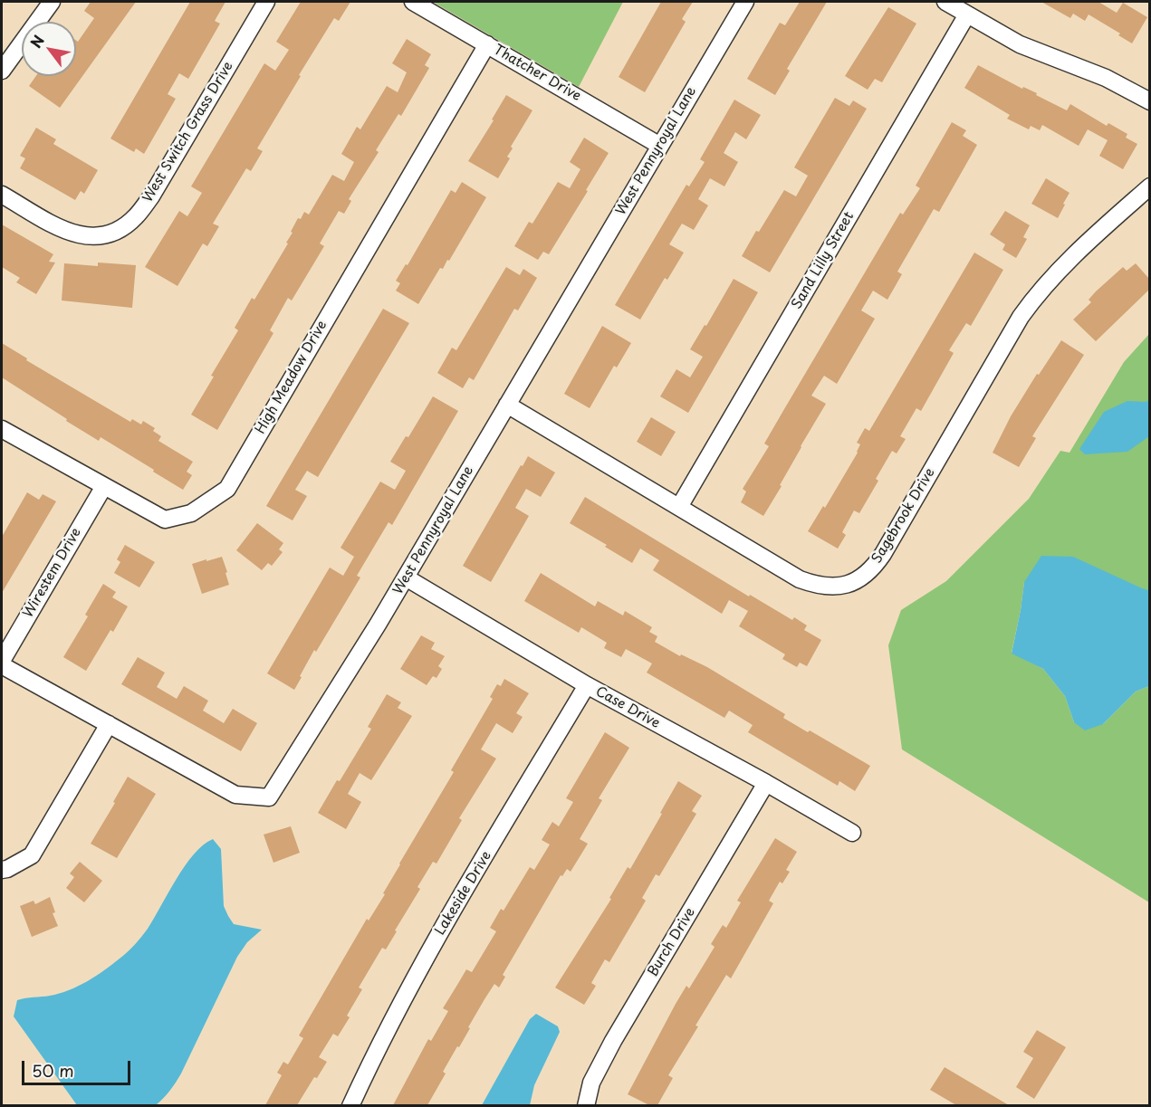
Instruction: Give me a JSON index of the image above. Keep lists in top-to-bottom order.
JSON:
{
  "streets": {
    "street": [
      "Thatcher Drive",
      "West Switch Grass Drive",
      "West Pennyroyal Lane",
      "Sand Lilly Street",
      "High Meadow Drive",
      "Sagebrook Drive",
      "Wirestem Drive",
      "Case Drive",
      "Lakeside Drive",
      "Burch Drive"
    ]
  },
  "crossings": [
    ["Thatcher Drive", "West Pennyroyal Lane"],
    ["Thatcher Drive", "High Meadow Drive"],
    ["West Pennyroyal Lane", "Sagebrook Drive"],
    ["West Pennyroyal Lane", "Case Drive"],
    ["Sand Lilly Street", "Sagebrook Drive"],
    ["High Meadow Drive", "Wirestem Drive"],
    ["Case Drive", "Lakeside Drive"],
    ["Case Drive", "Burch Drive"]
  ],
  "scale_bar": "50 m",
  "north": "top left"
}
